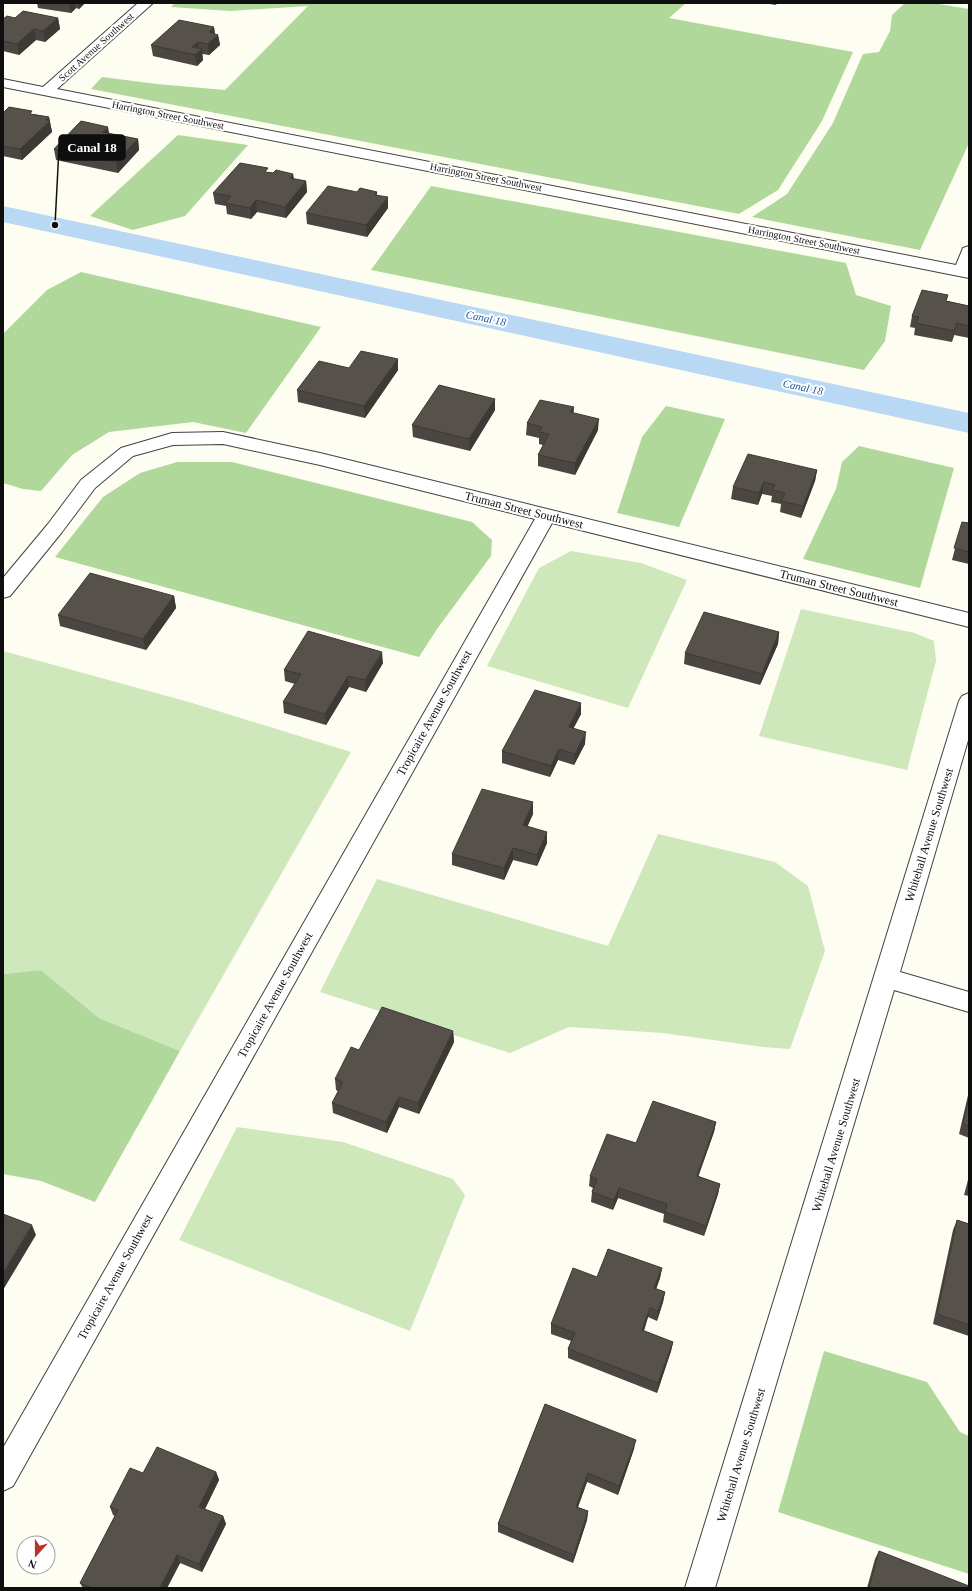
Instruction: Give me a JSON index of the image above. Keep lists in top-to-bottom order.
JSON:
{
  "streets": {
    "street": [
      "Scott Avenue Southwest",
      "Harrington Street Southwest",
      "Truman Street Southwest",
      "Tropicaire Avenue Southwest",
      "Whitehall Avenue Southwest"
    ]
  },
  "crossings": [
    ["Scott Avenue Southwest", "Harrington Street Southwest"],
    ["Truman Street Southwest", "Tropicaire Avenue Southwest"]
  ],
  "water": ["Canal 18"],
  "places": ["Canal 18"],
  "north": "bottom"
}
